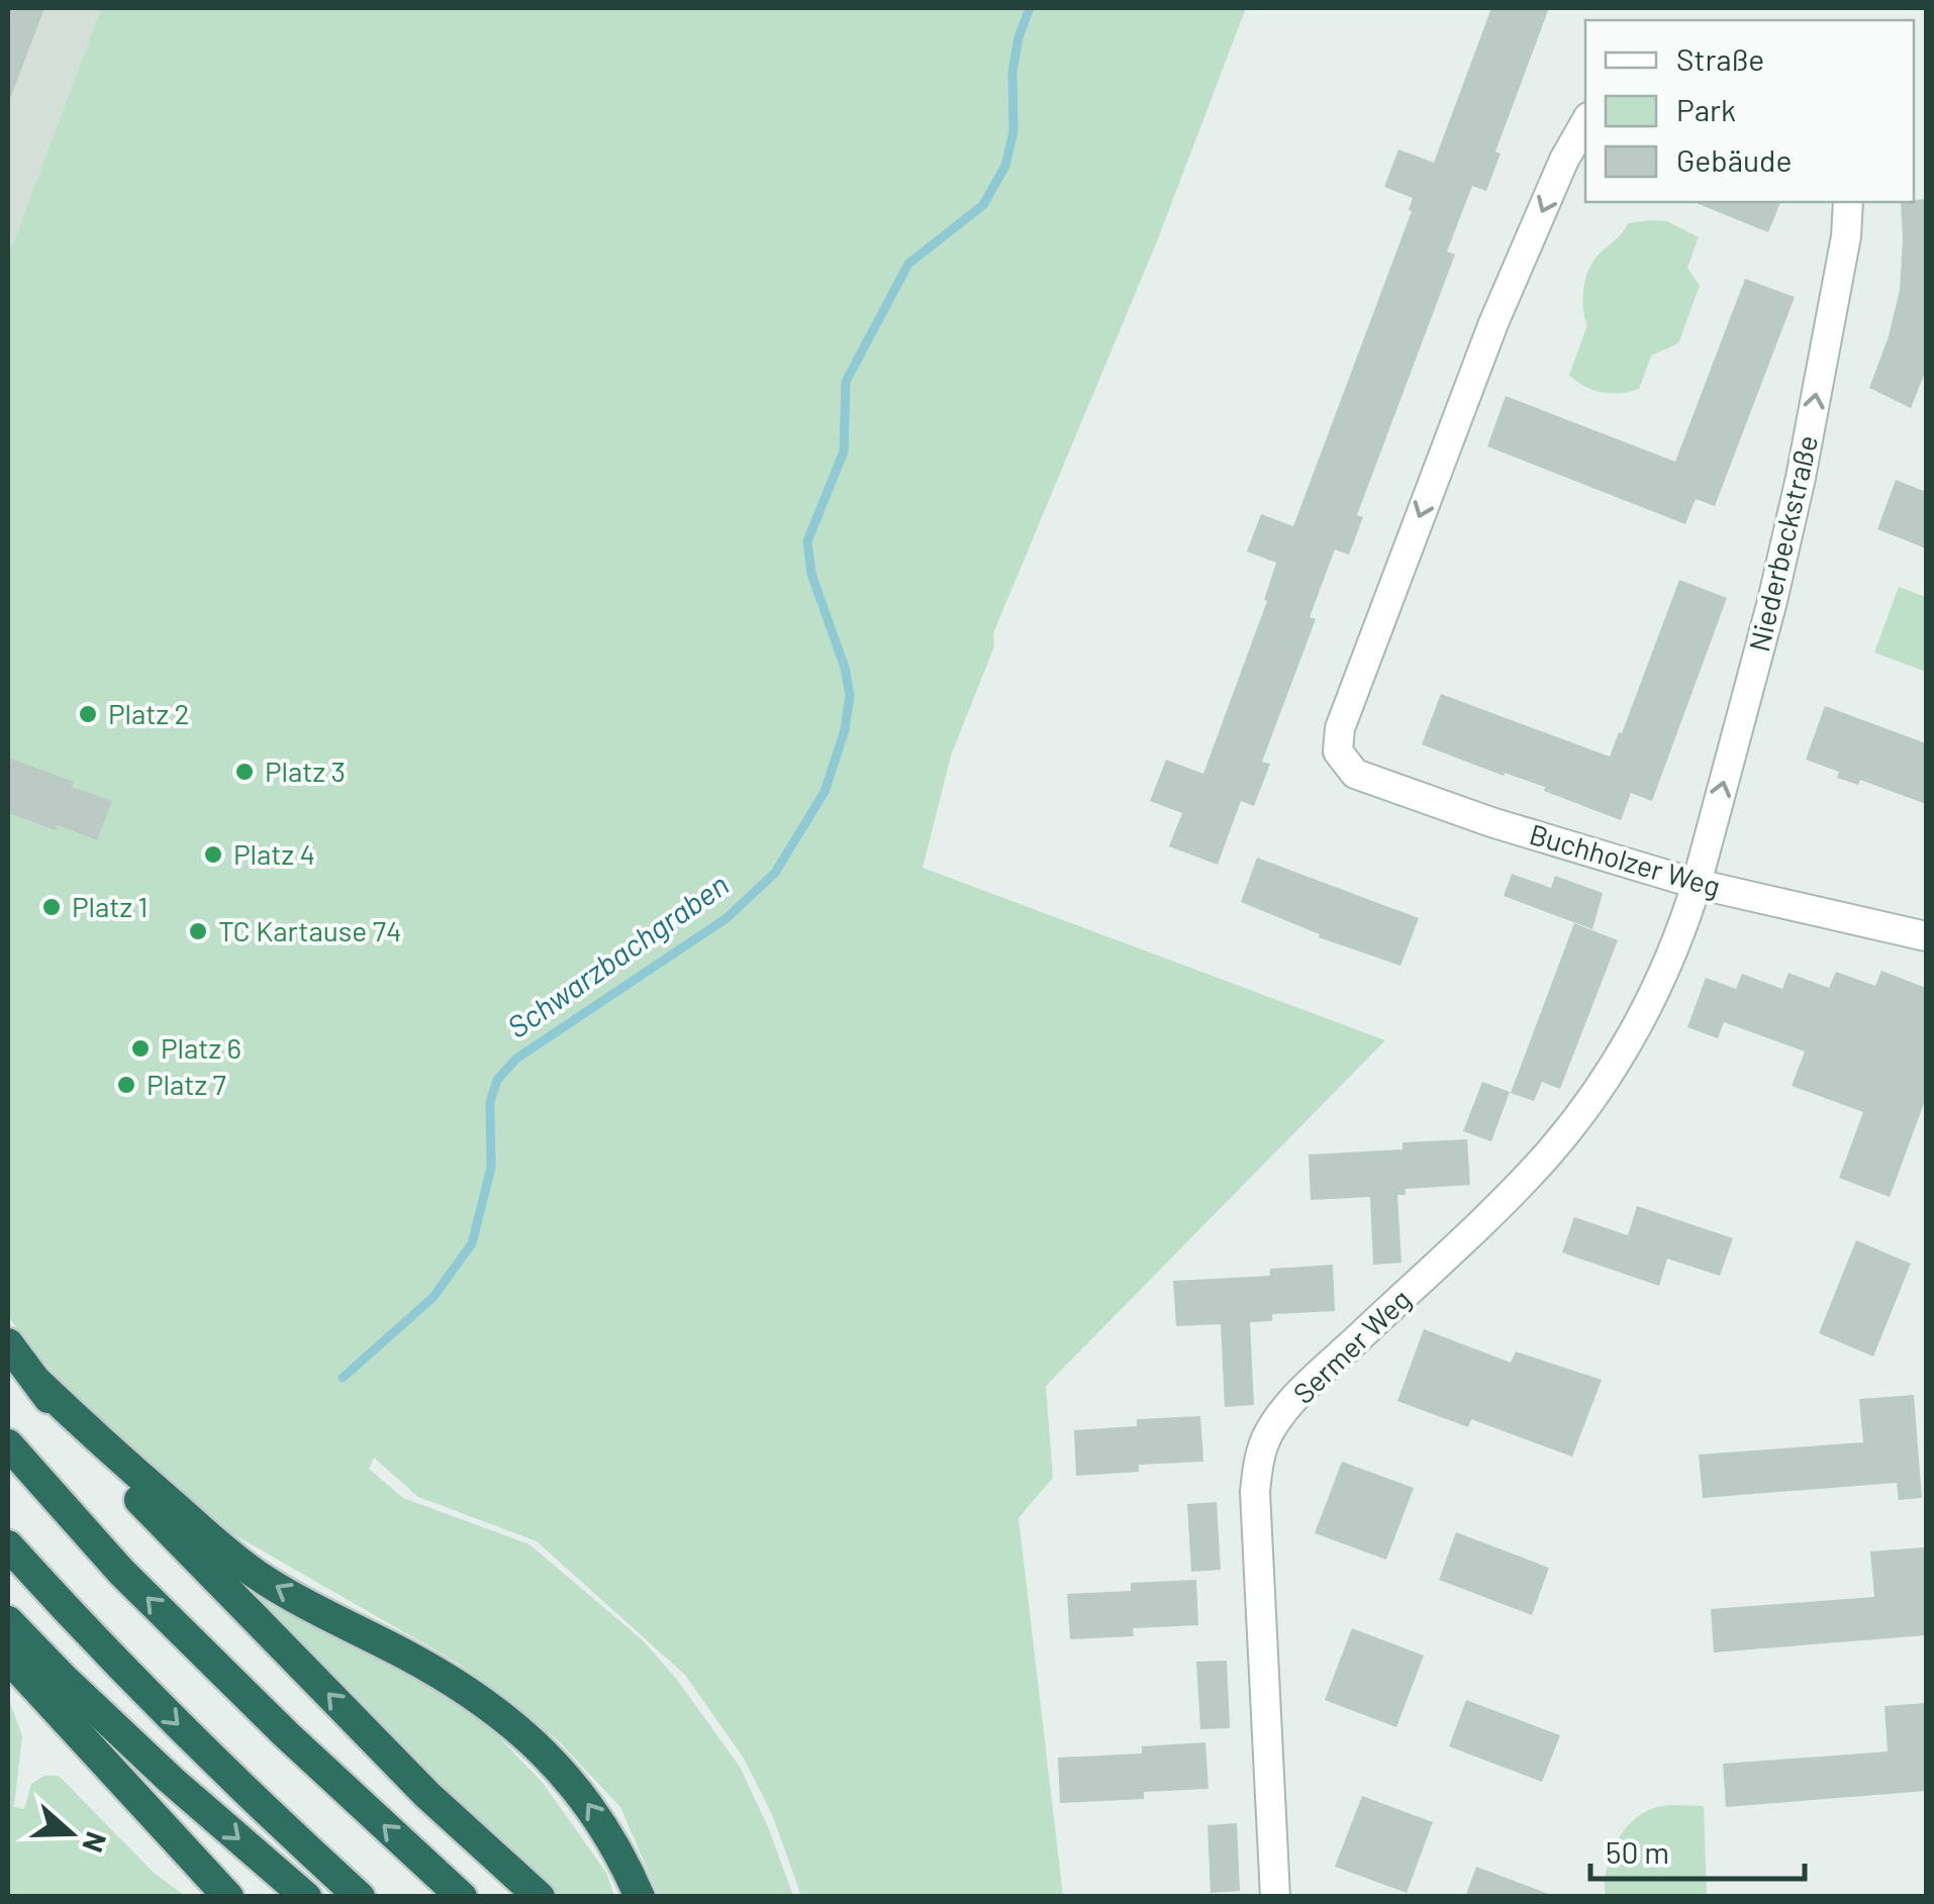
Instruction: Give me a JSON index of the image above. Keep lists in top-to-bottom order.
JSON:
{
  "streets": {
    "street": ["Niederbeckstraße", "Buchholzer Weg", "Sermer Weg"]
  },
  "crossings": [
    ["Niederbeckstraße", "Buchholzer Weg"],
    ["Niederbeckstraße", "Sermer Weg"],
    ["Buchholzer Weg", "Sermer Weg"]
  ],
  "one_way": ["Niederbeckstraße"],
  "water": ["Schwarzbachgraben"],
  "places": [
    "Platz 2",
    "Platz 3",
    "Platz 4",
    "Platz 1",
    "TC Kartause 74",
    "Platz 6",
    "Platz 7"
  ],
  "legend": ["Straße", "Park", "Gebäude"],
  "scale_bar": "50 m",
  "north": "right"
}
